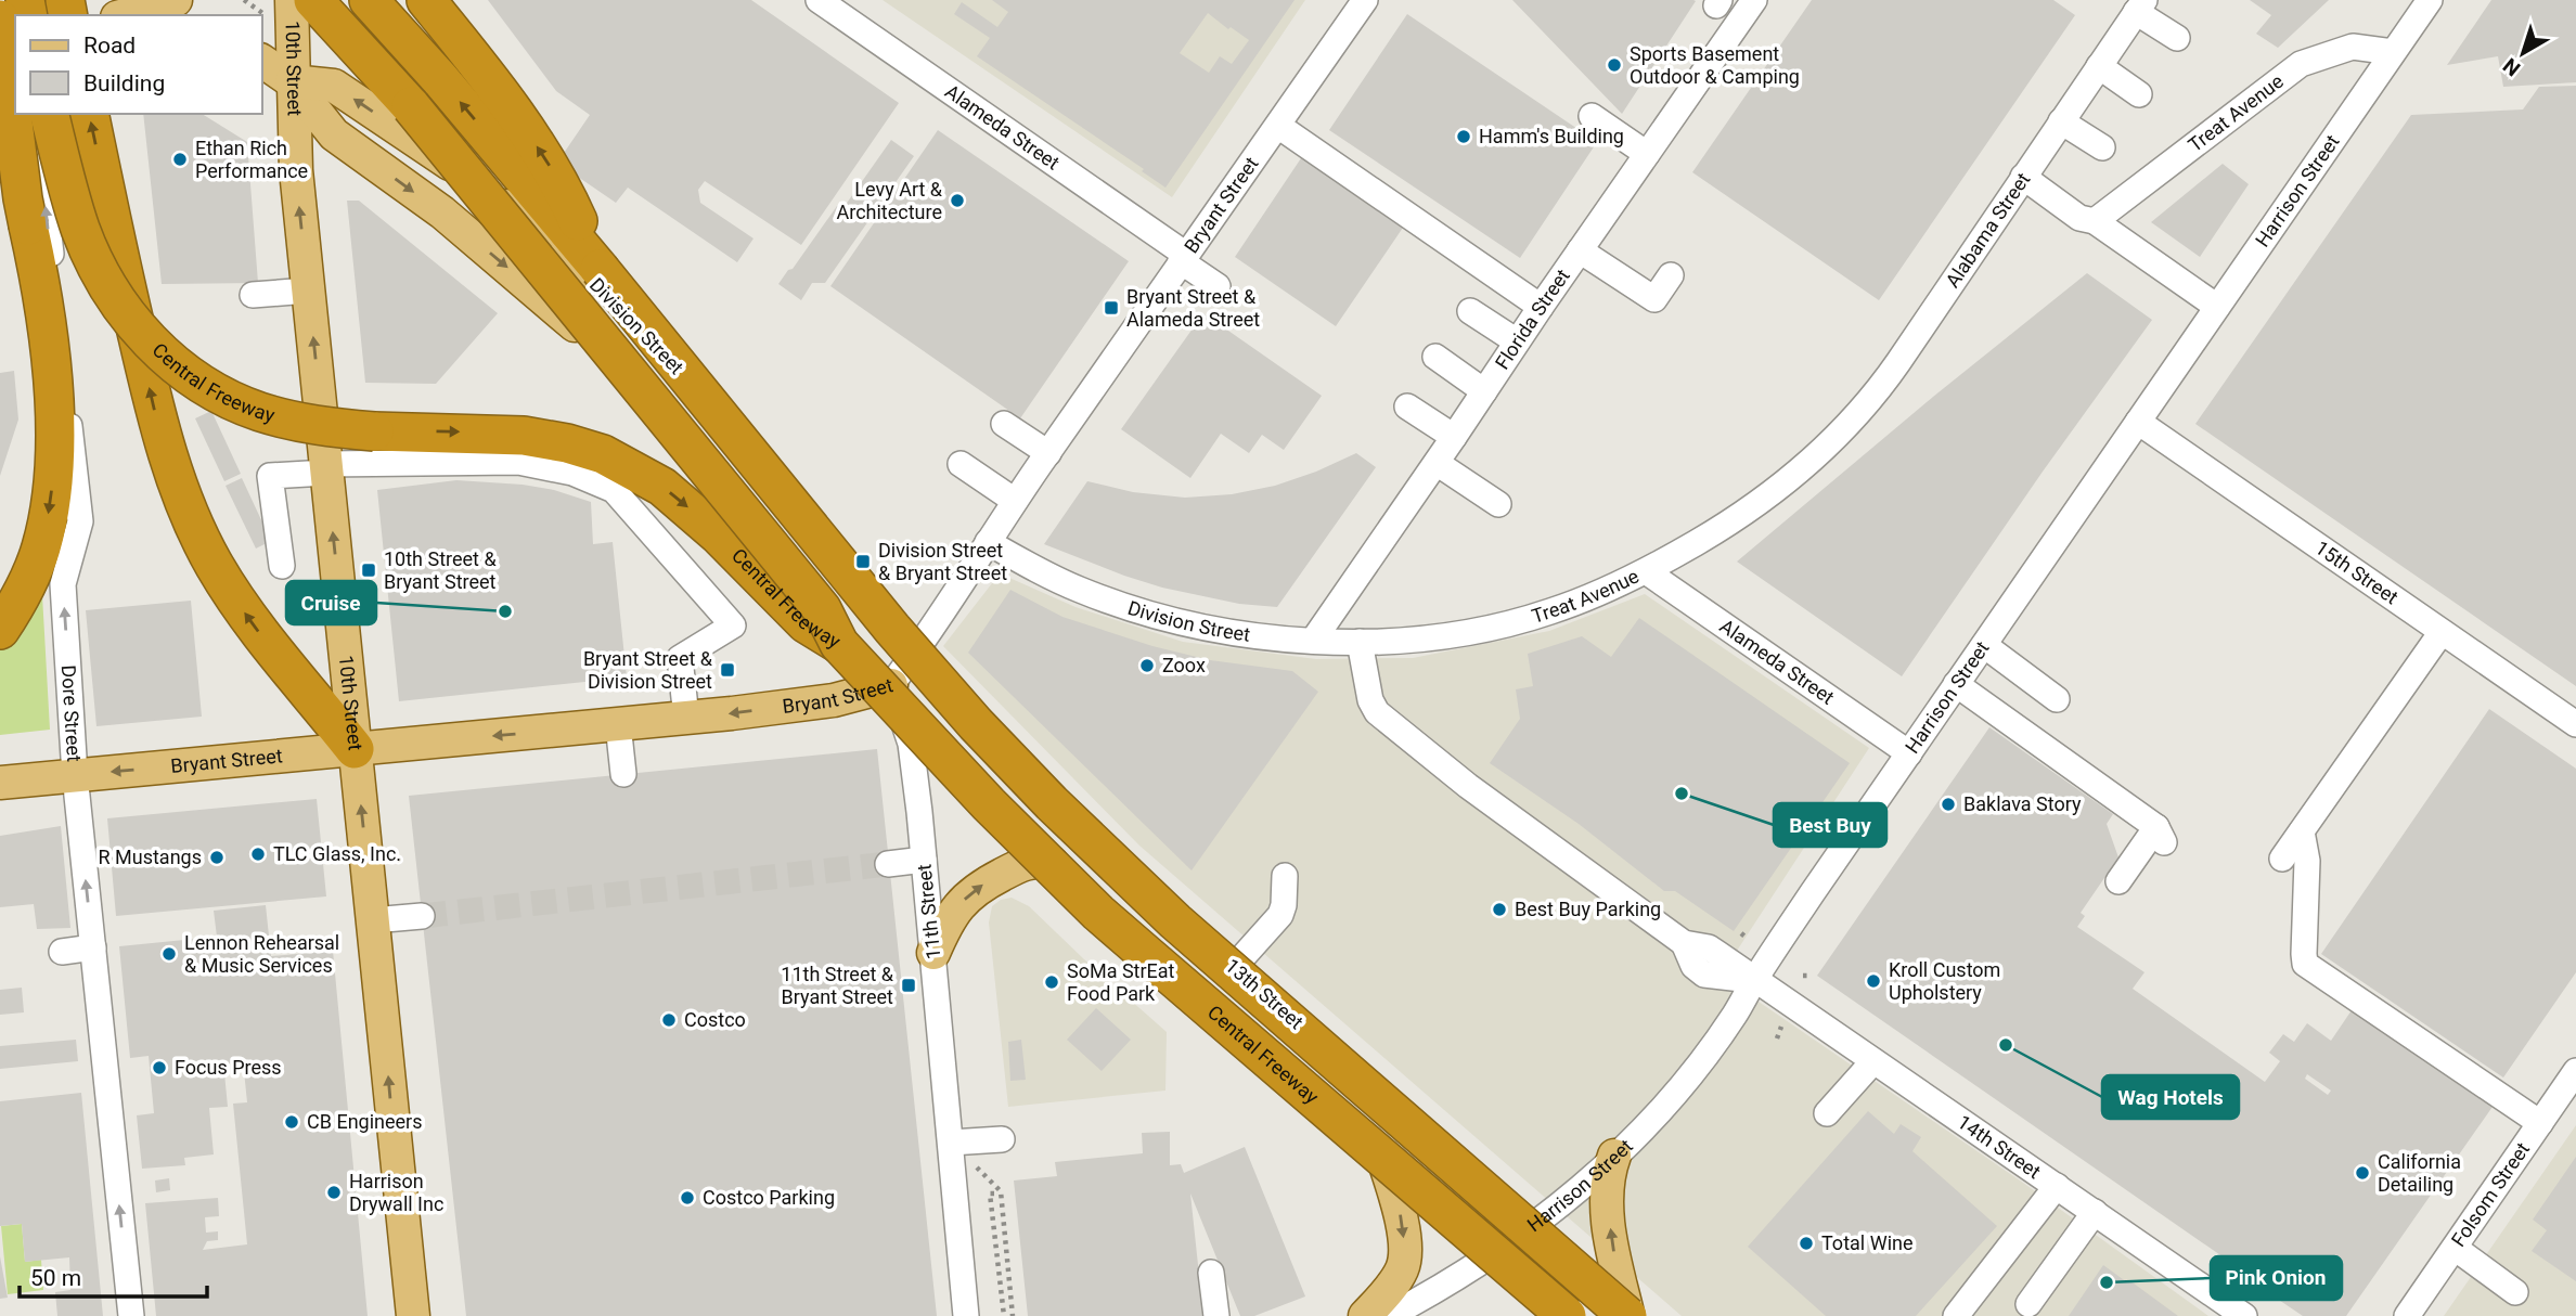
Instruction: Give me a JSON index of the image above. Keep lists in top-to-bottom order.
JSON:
{
  "streets": {
    "highway": ["Central Freeway"],
    "main road": [
      "10th Street",
      "Bryant Street",
      "Division Street",
      "13th Street"
    ],
    "street": [
      "Treat Avenue",
      "Alameda Street",
      "Harrison Street",
      "Alabama Street",
      "Florida Street",
      "15th Street",
      "Dore Street",
      "11th Street",
      "14th Street",
      "Folsom Street"
    ]
  },
  "crossings": [
    ["10th Street", "Bryant Street"],
    ["10th Street", "Division Street"],
    ["Treat Avenue", "Alameda Street"],
    ["Treat Avenue", "Harrison Street"],
    ["Treat Avenue", "Alabama Street"],
    ["Treat Avenue", "Florida Street"],
    ["Treat Avenue", "Division Street"],
    ["Treat Avenue", "14th Street"],
    ["Alameda Street", "Harrison Street"],
    ["Alameda Street", "Bryant Street"],
    ["Harrison Street", "15th Street"],
    ["Harrison Street", "13th Street"],
    ["Harrison Street", "14th Street"],
    ["Bryant Street", "Division Street"],
    ["Bryant Street", "Dore Street"],
    ["Bryant Street", "11th Street"],
    ["Bryant Street", "13th Street"],
    ["Florida Street", "Division Street"],
    ["Division Street", "11th Street"],
    ["Division Street", "13th Street"]
  ],
  "one_way": ["10th Street", "Bryant Street", "Dore Street"],
  "places": {
    "other": [
      "Sports Basement Outdoor & Camping",
      "Hamm's Building",
      "Ethan Rich Performance",
      "Levy Art & Architecture",
      "Cruise",
      "Zoox",
      "Best Buy",
      "Baklava Story",
      "TLC Glass, Inc.",
      "R Mustangs",
      "Best Buy Parking",
      "Lennon Rehearsal & Music Services",
      "Kroll Custom Upholstery",
      "SoMa StrEat Food Park",
      "Costco",
      "Wag Hotels",
      "Focus Press",
      "CB Engineers",
      "California Detailing",
      "Harrison Drywall Inc",
      "Costco Parking",
      "Total Wine",
      "Pink Onion"
    ],
    "transit": [
      "Bryant Street & Alameda Street",
      "Division Street & Bryant Street",
      "10th Street & Bryant Street",
      "Bryant Street & Division Street",
      "11th Street & Bryant Street"
    ]
  },
  "legend": ["Road", "Building"],
  "scale_bar": "50 m",
  "north": "bottom left"
}
